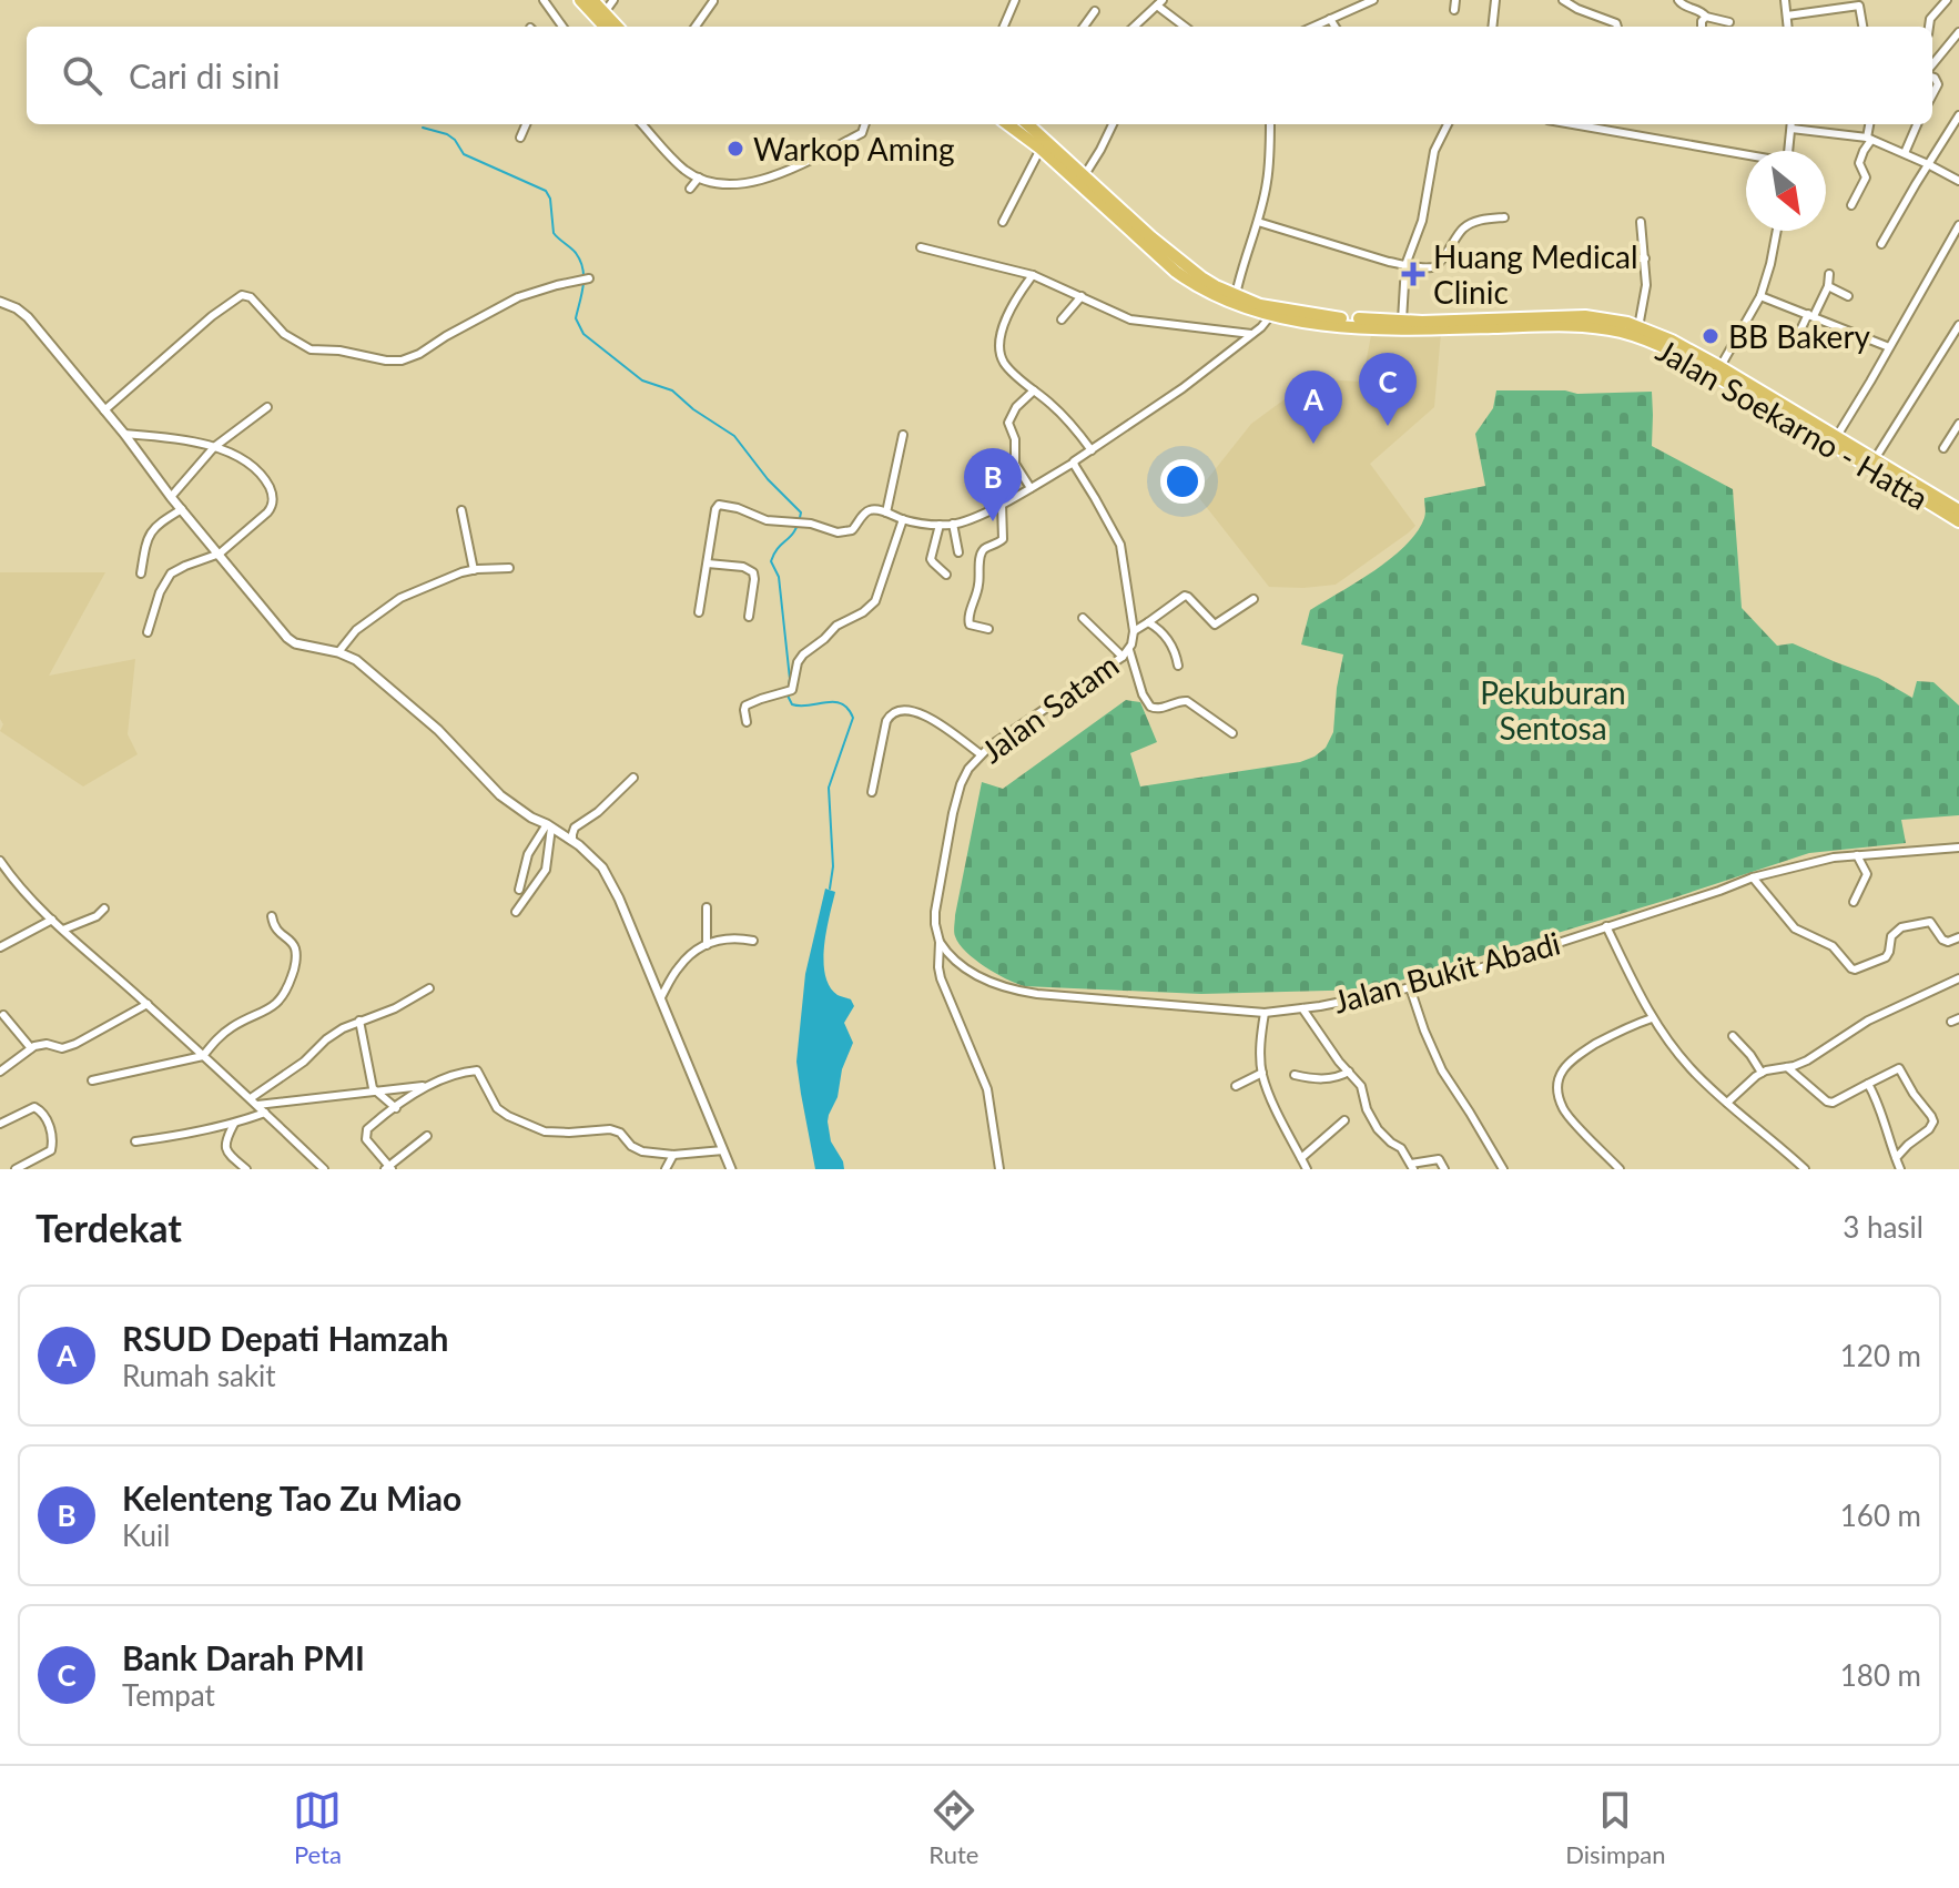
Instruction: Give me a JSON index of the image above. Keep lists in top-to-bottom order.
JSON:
{
  "streets": {
    "highway": ["Jalan Soekarno - Hatta"],
    "street": ["Jalan Satam", "Jalan Bukit Abadi"]
  },
  "crossings": [
    ["Jalan Satam", "Jalan Bukit Abadi"]
  ],
  "parks": ["Pekuburan Sentosa"],
  "places": {
    "other": ["Warkop Aming", "BB Bakery"],
    "health": ["Huang Medical Clinic"]
  },
  "north": "bottom right",
  "page": {
    "search": "Cari di sini",
    "pins": ["C", "A", "B"],
    "heading": ["Terdekat", "3 hasil"],
    "list": [
      {
        "mark": "A",
        "name": "RSUD Depati Hamzah",
        "note": "Rumah sakit",
        "value": "120 m"
      },
      {
        "mark": "B",
        "name": "Kelenteng Tao Zu Miao",
        "note": "Kuil",
        "value": "160 m"
      },
      {
        "mark": "C",
        "name": "Bank Darah PMI",
        "note": "Tempat",
        "value": "180 m"
      }
    ],
    "nav": ["Peta", "Rute", "Disimpan"]
  }
}
